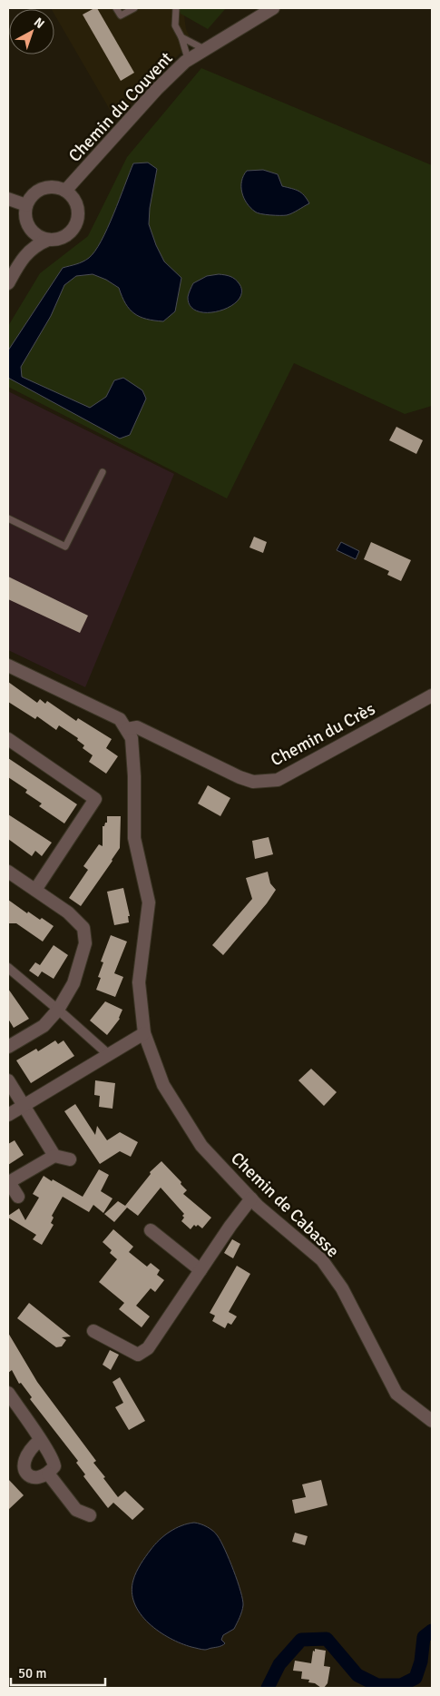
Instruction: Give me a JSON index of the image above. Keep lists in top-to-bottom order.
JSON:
{
  "streets": {
    "street": ["Chemin du Couvent", "Chemin du Crès", "Chemin de Cabasse"]
  },
  "crossings": [
    ["Chemin du Crès", "Chemin de Cabasse"]
  ],
  "scale_bar": "50 m",
  "north": "top right"
}
